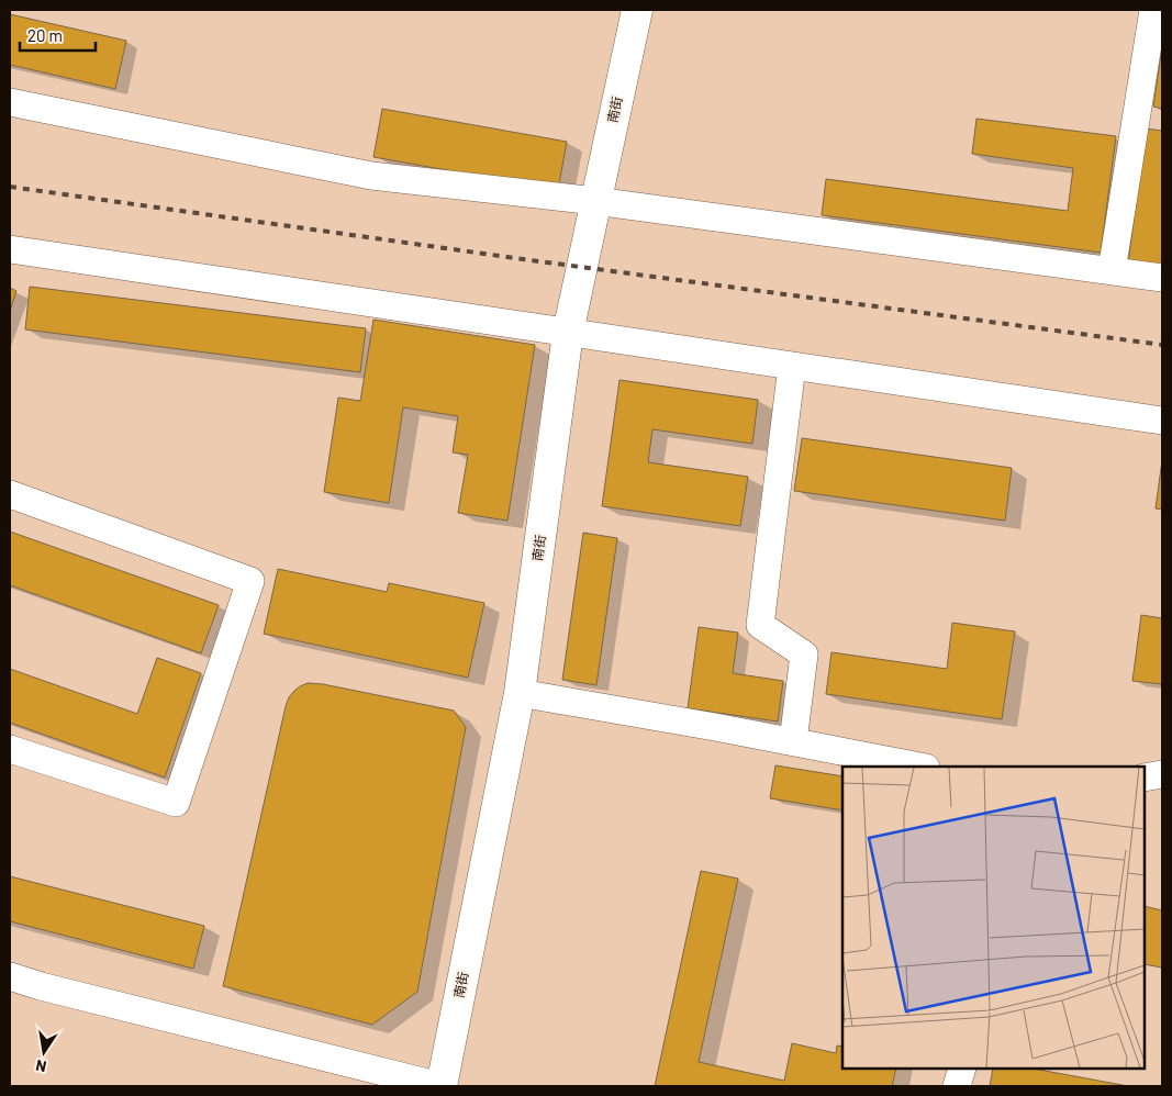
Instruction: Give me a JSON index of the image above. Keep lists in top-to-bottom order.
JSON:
{
  "streets": {
    "street": ["南街"]
  },
  "scale_bar": "20 m",
  "north": "bottom"
}
